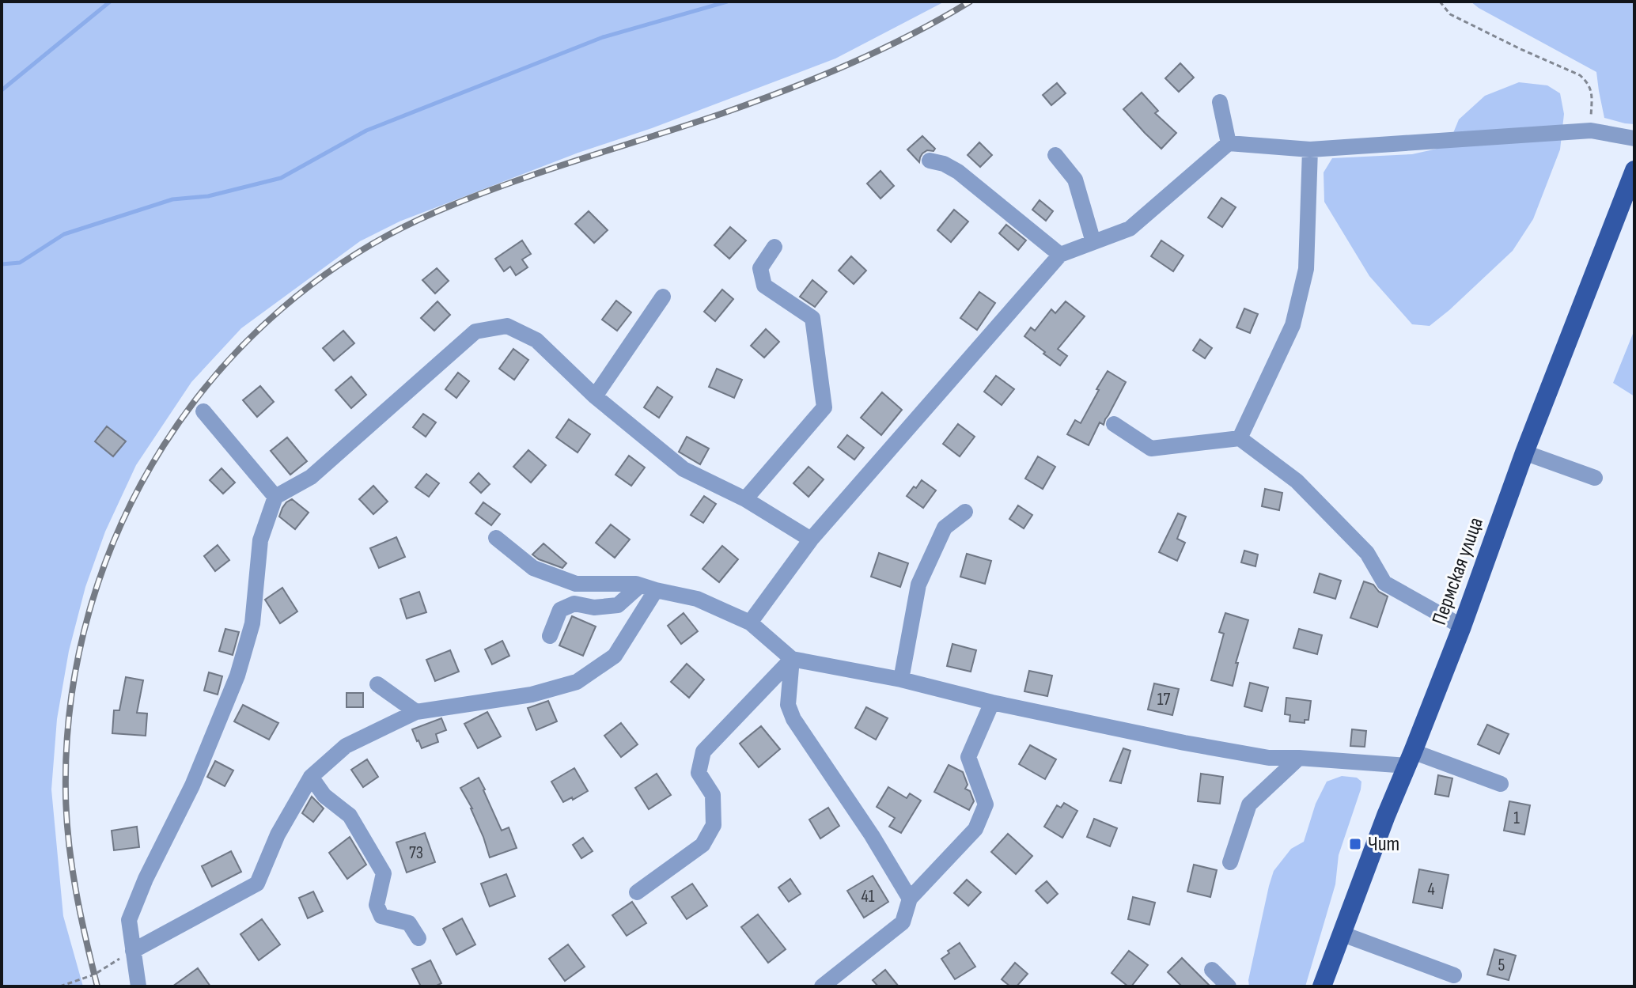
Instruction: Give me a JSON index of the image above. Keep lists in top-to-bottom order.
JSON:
{
  "streets": {
    "main road": ["Пермская улица"]
  },
  "places": {
    "transit": ["Чит"]
  },
  "house_numbers": [
    "17",
    "1",
    "73",
    "4",
    "41",
    "5"
  ]
}
